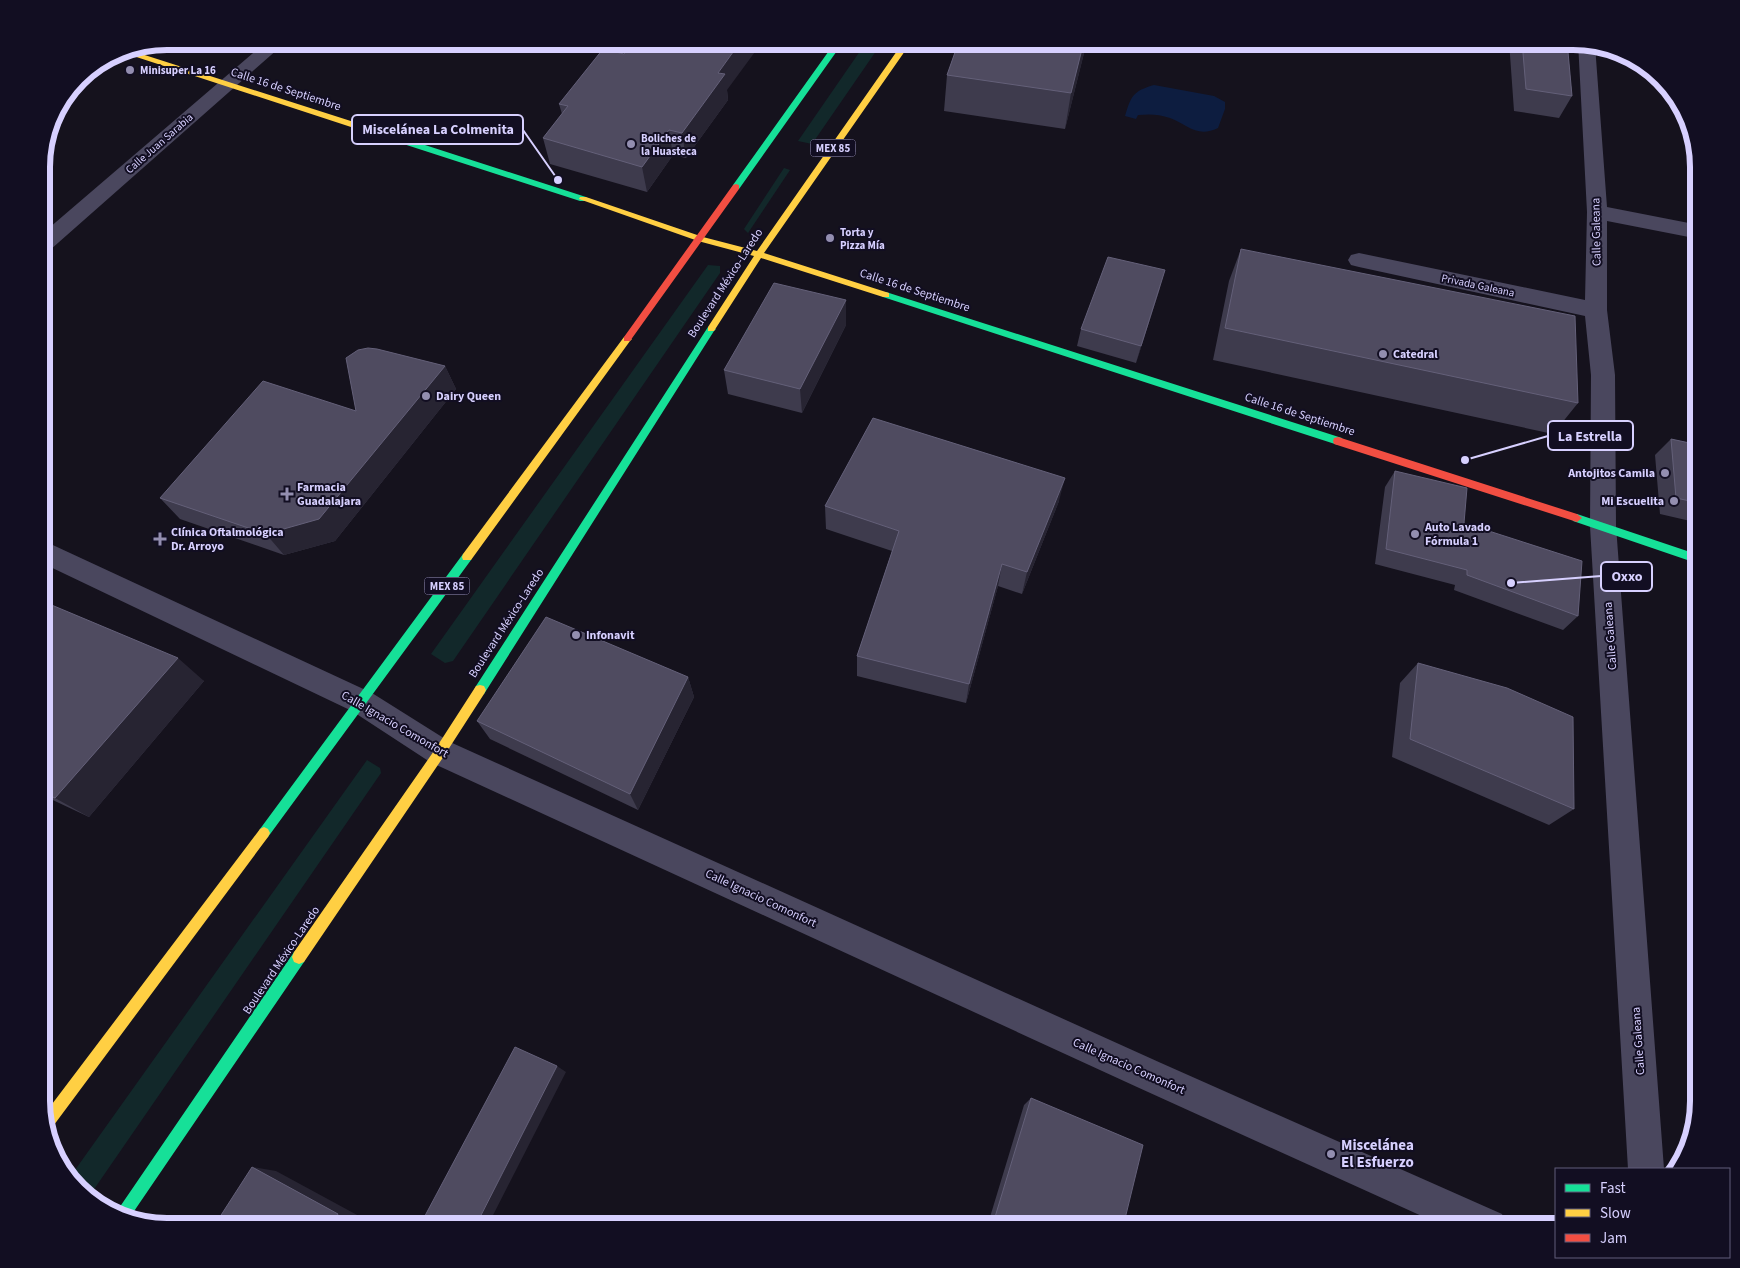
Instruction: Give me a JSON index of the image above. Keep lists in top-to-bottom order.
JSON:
{
  "streets": {
    "main road": ["Calle 16 de Septiembre", "MEX 85", "Boulevard México-Laredo"],
    "street": [
      "Calle Juan Sarabia",
      "Calle Galeana",
      "Privada Galeana",
      "Calle Ignacio Comonfort"
    ]
  },
  "crossings": [
    ["Calle 16 de Septiembre", "Calle Juan Sarabia"],
    ["Calle 16 de Septiembre", "MEX 85"],
    ["Calle 16 de Septiembre", "Calle Galeana"],
    ["Calle 16 de Septiembre", "Boulevard México-Laredo"],
    ["MEX 85", "Calle Ignacio Comonfort"],
    ["Calle Galeana", "Privada Galeana"],
    ["Boulevard México-Laredo", "Calle Ignacio Comonfort"]
  ],
  "places": {
    "other": [
      "Minisuper La 16",
      "Boliches de la Huasteca",
      "Miscelánea La Colmenita",
      "Torta y Pizza Mía",
      "Catedral",
      "Dairy Queen",
      "La Estrella",
      "Antojitos Camila",
      "Mi Escuelita",
      "Auto Lavado Fórmula 1",
      "Oxxo",
      "Infonavit",
      "Miscelánea El Esfuerzo"
    ],
    "health": ["Farmacia Guadalajara", "Clínica Oftalmológica Dr. Arroyo"]
  },
  "legend": ["Fast", "Slow", "Jam"]
}
